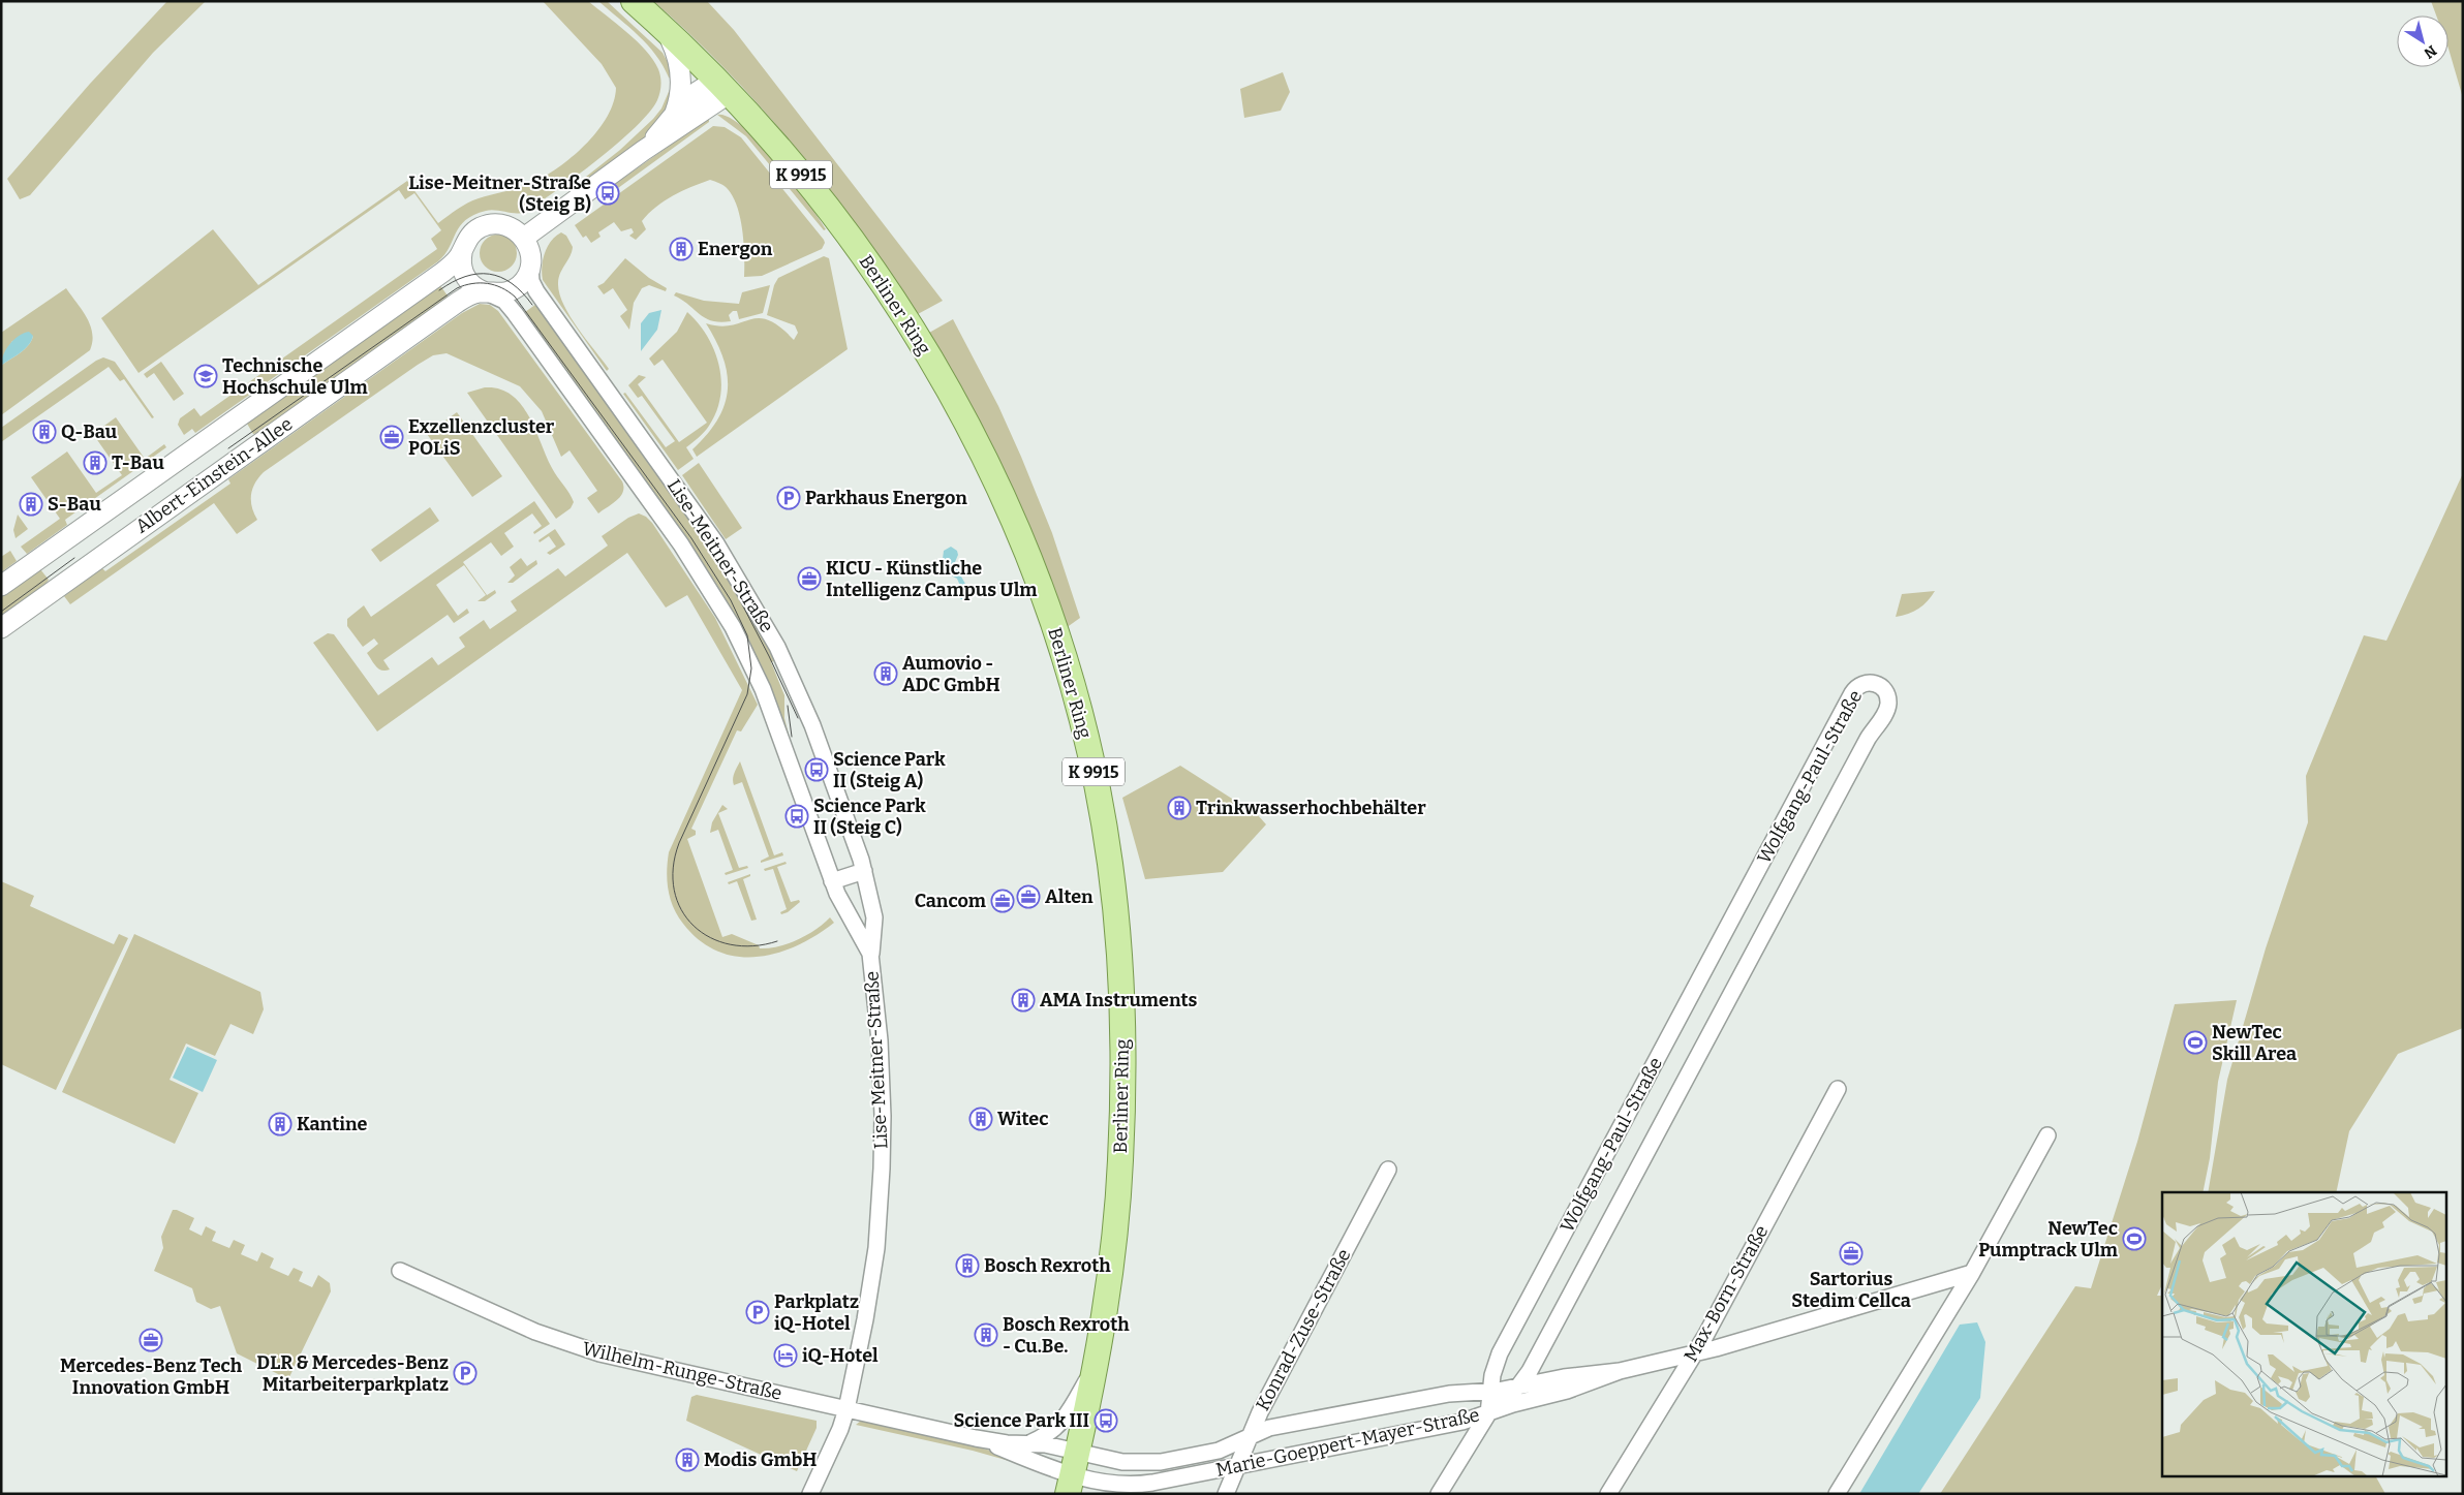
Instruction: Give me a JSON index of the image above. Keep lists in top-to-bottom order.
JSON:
{
  "streets": {
    "main road": ["K 9915", "Berliner Ring"],
    "street": [
      "Albert-Einstein-Allee",
      "Lise-Meitner-Straße",
      "Wolfgang-Paul-Straße",
      "Max-Born-Straße",
      "Konrad-Zuse-Straße",
      "Wilhelm-Runge-Straße",
      "Marie-Goeppert-Mayer-Straße"
    ]
  },
  "crossings": [
    ["Berliner Ring", "Wilhelm-Runge-Straße"],
    ["Berliner Ring", "Marie-Goeppert-Mayer-Straße"],
    ["Albert-Einstein-Allee", "Lise-Meitner-Straße"],
    ["Lise-Meitner-Straße", "Wilhelm-Runge-Straße"],
    ["Wolfgang-Paul-Straße", "Marie-Goeppert-Mayer-Straße"],
    ["Max-Born-Straße", "Marie-Goeppert-Mayer-Straße"],
    ["Konrad-Zuse-Straße", "Marie-Goeppert-Mayer-Straße"],
    ["Wilhelm-Runge-Straße", "Marie-Goeppert-Mayer-Straße"]
  ],
  "places": {
    "bus stop": [
      "Lise-Meitner-Straße (Steig B)",
      "Science Park II (Steig A)",
      "Science Park II (Steig C)",
      "Science Park III"
    ],
    "building": [
      "Energon",
      "Q-Bau",
      "T-Bau",
      "S-Bau",
      "Aumovio - ADC GmbH",
      "Trinkwasserhochbehälter",
      "AMA Instruments",
      "Witec",
      "Kantine",
      "Bosch Rexroth",
      "Bosch Rexroth - Cu.Be.",
      "Modis GmbH"
    ],
    "school or university": ["Technische Hochschule Ulm"],
    "office": [
      "Exzellenzcluster POLiS",
      "KICU - Künstliche Intelligenz Campus Ulm",
      "Alten",
      "Cancom",
      "Sartorius Stedim Cellca",
      "Mercedes-Benz Tech Innovation GmbH"
    ],
    "parking": ["Parkhaus Energon", "Parkplatz iQ-Hotel", "DLR & Mercedes-Benz Mitarbeiterparkplatz"],
    "sports": ["NewTec Skill Area", "NewTec Pumptrack Ulm"],
    "hotel": ["iQ-Hotel"]
  },
  "north": "bottom right"
}
